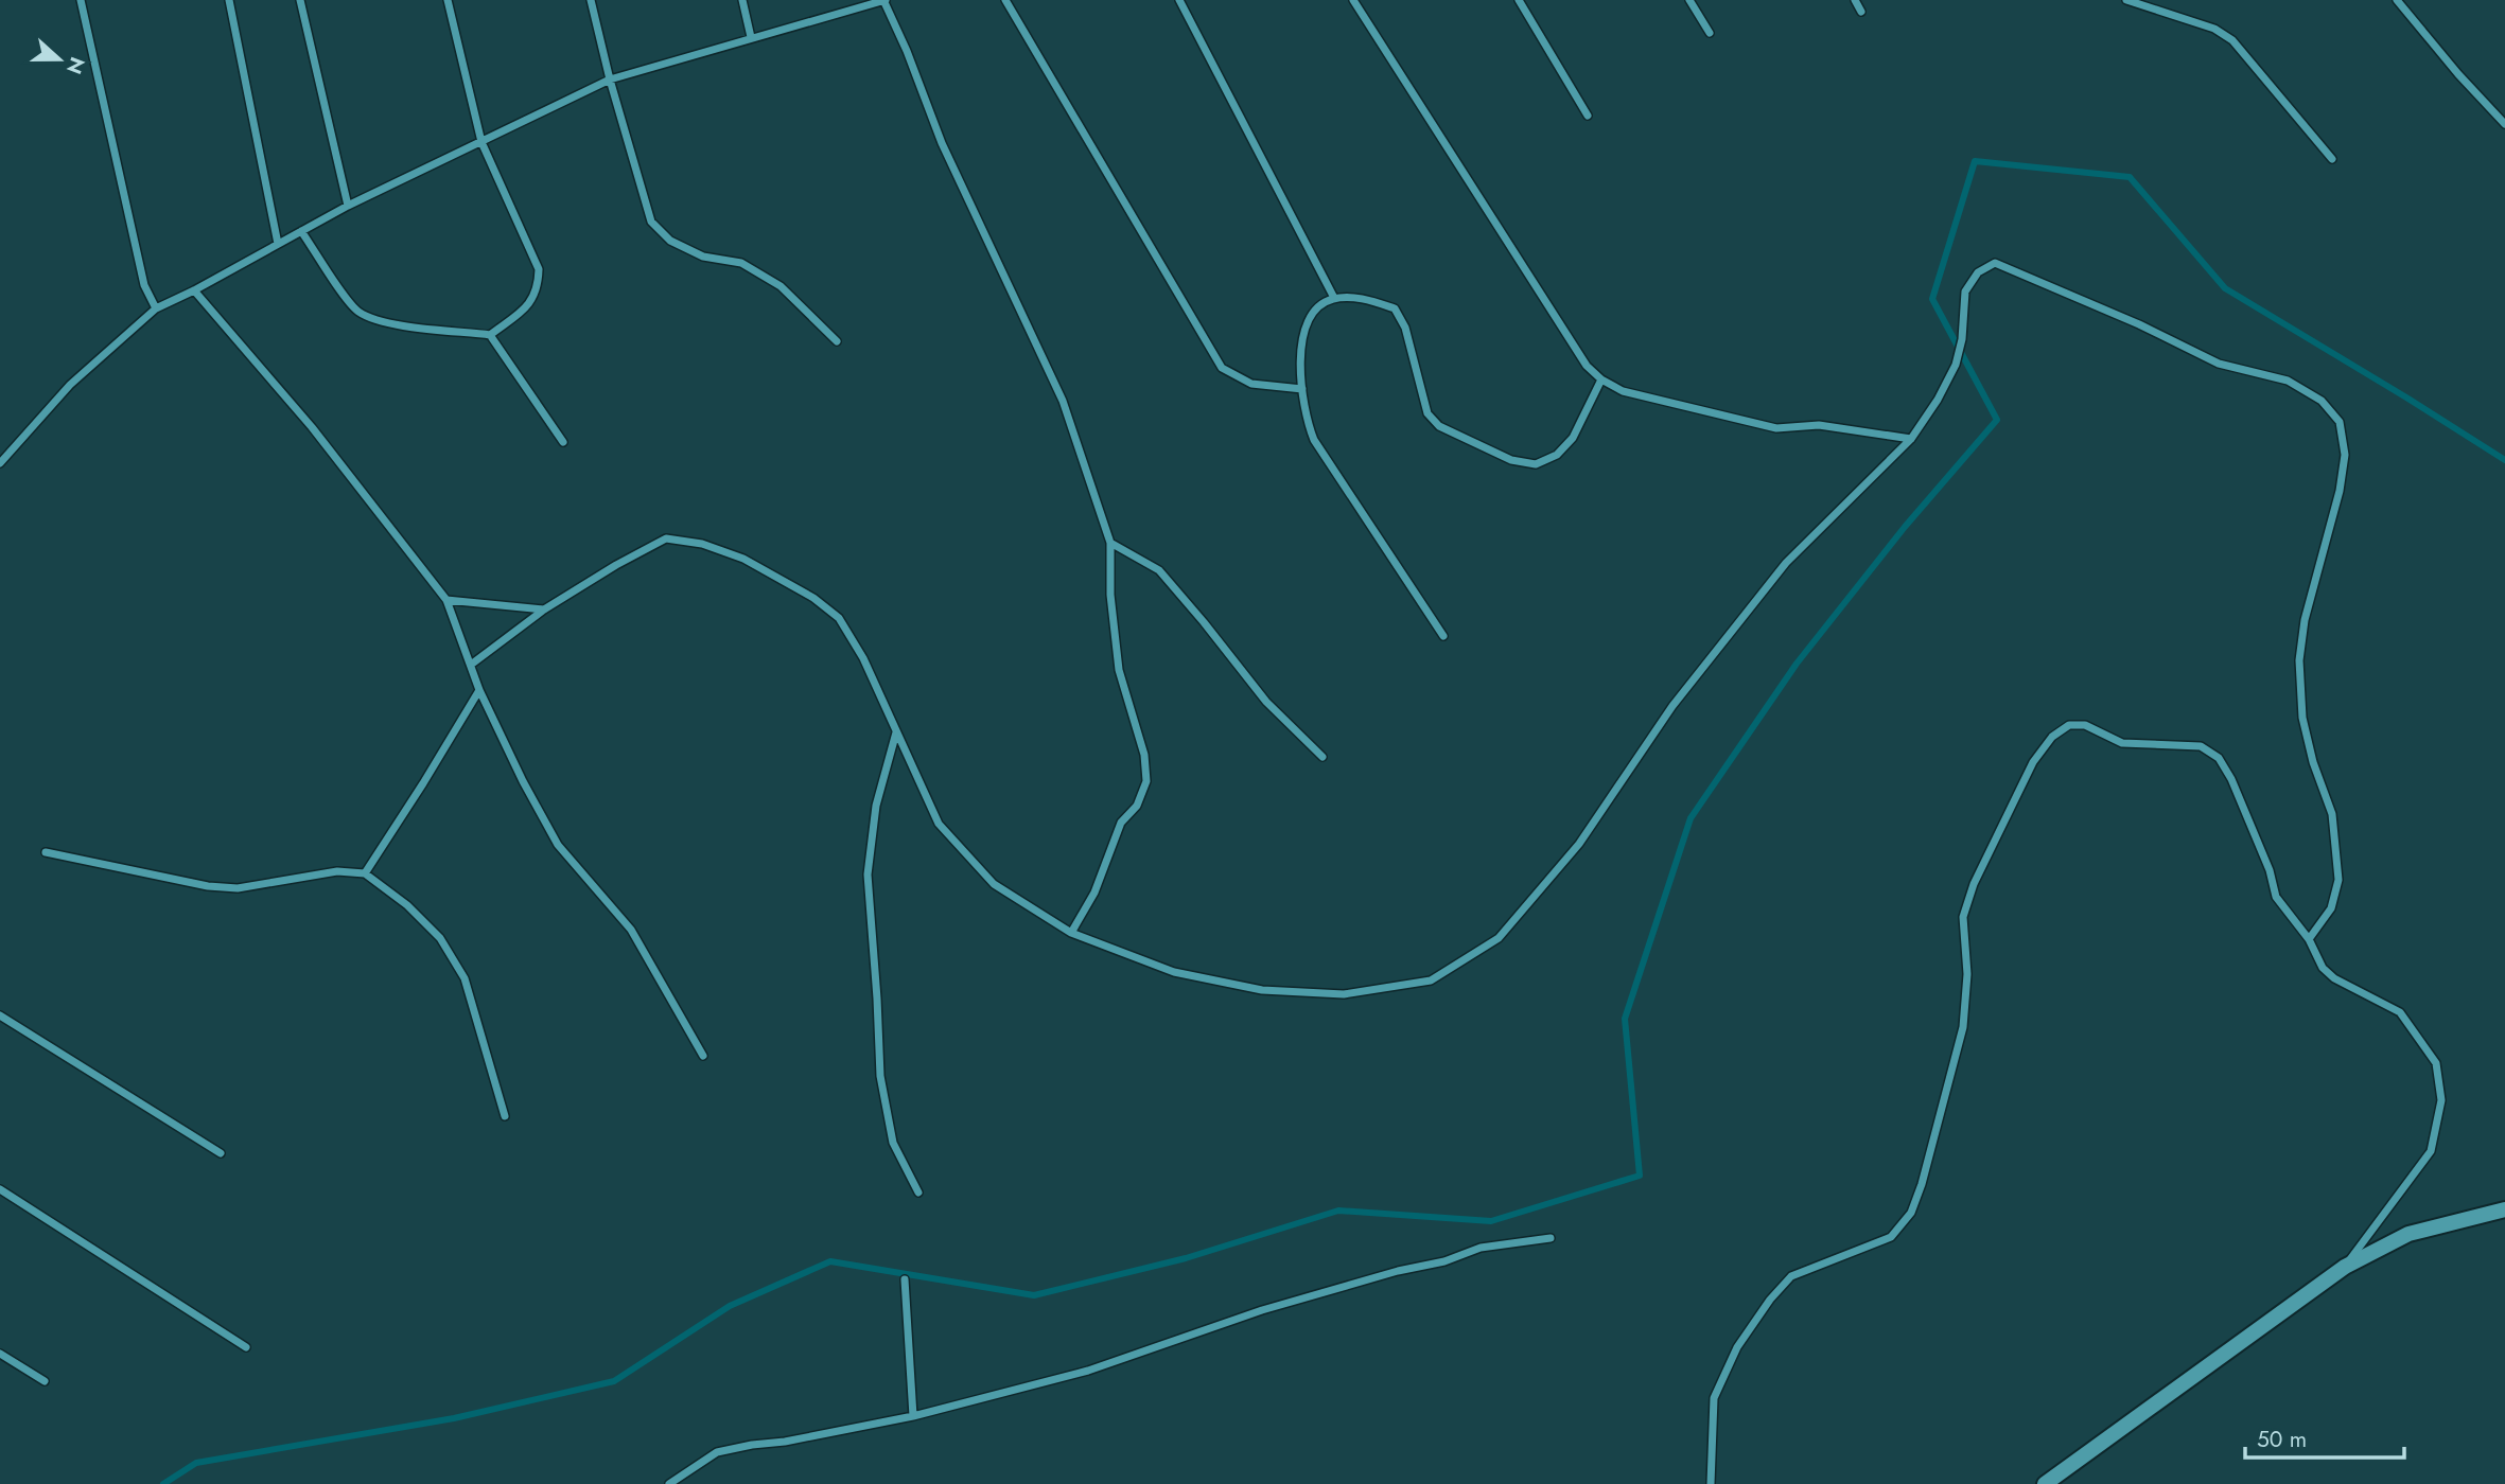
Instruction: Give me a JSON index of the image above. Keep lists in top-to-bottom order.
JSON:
{
  "scale_bar": "50 m",
  "north": "right"
}
